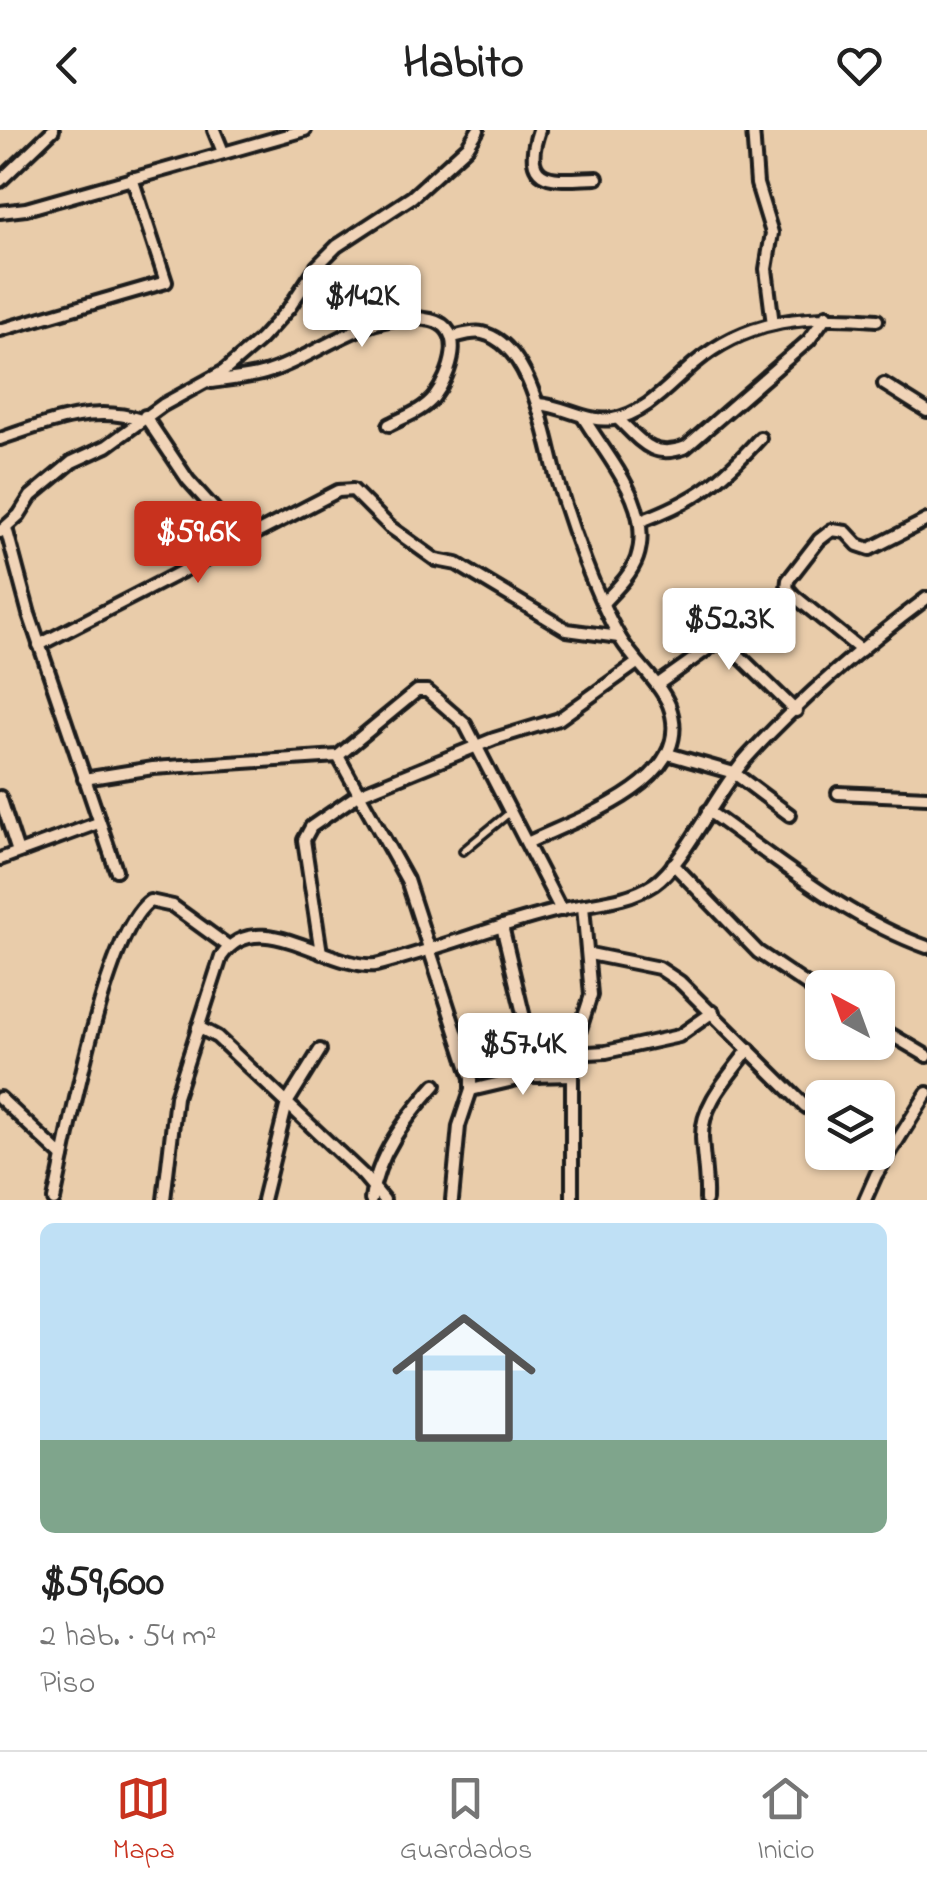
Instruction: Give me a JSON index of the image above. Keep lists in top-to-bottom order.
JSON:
{
  "north": "top left",
  "page": {
    "header": "Habito",
    "price": [
      "$142K",
      "$59.6K",
      "$52.3K",
      "$57.4K"
    ],
    "list": [
      {
        "name": "$59,600",
        "note": "2 hab. · 54 m² · Piso"
      }
    ],
    "tabs": ["Mapa", "Guardados", "Inicio"]
  }
}
